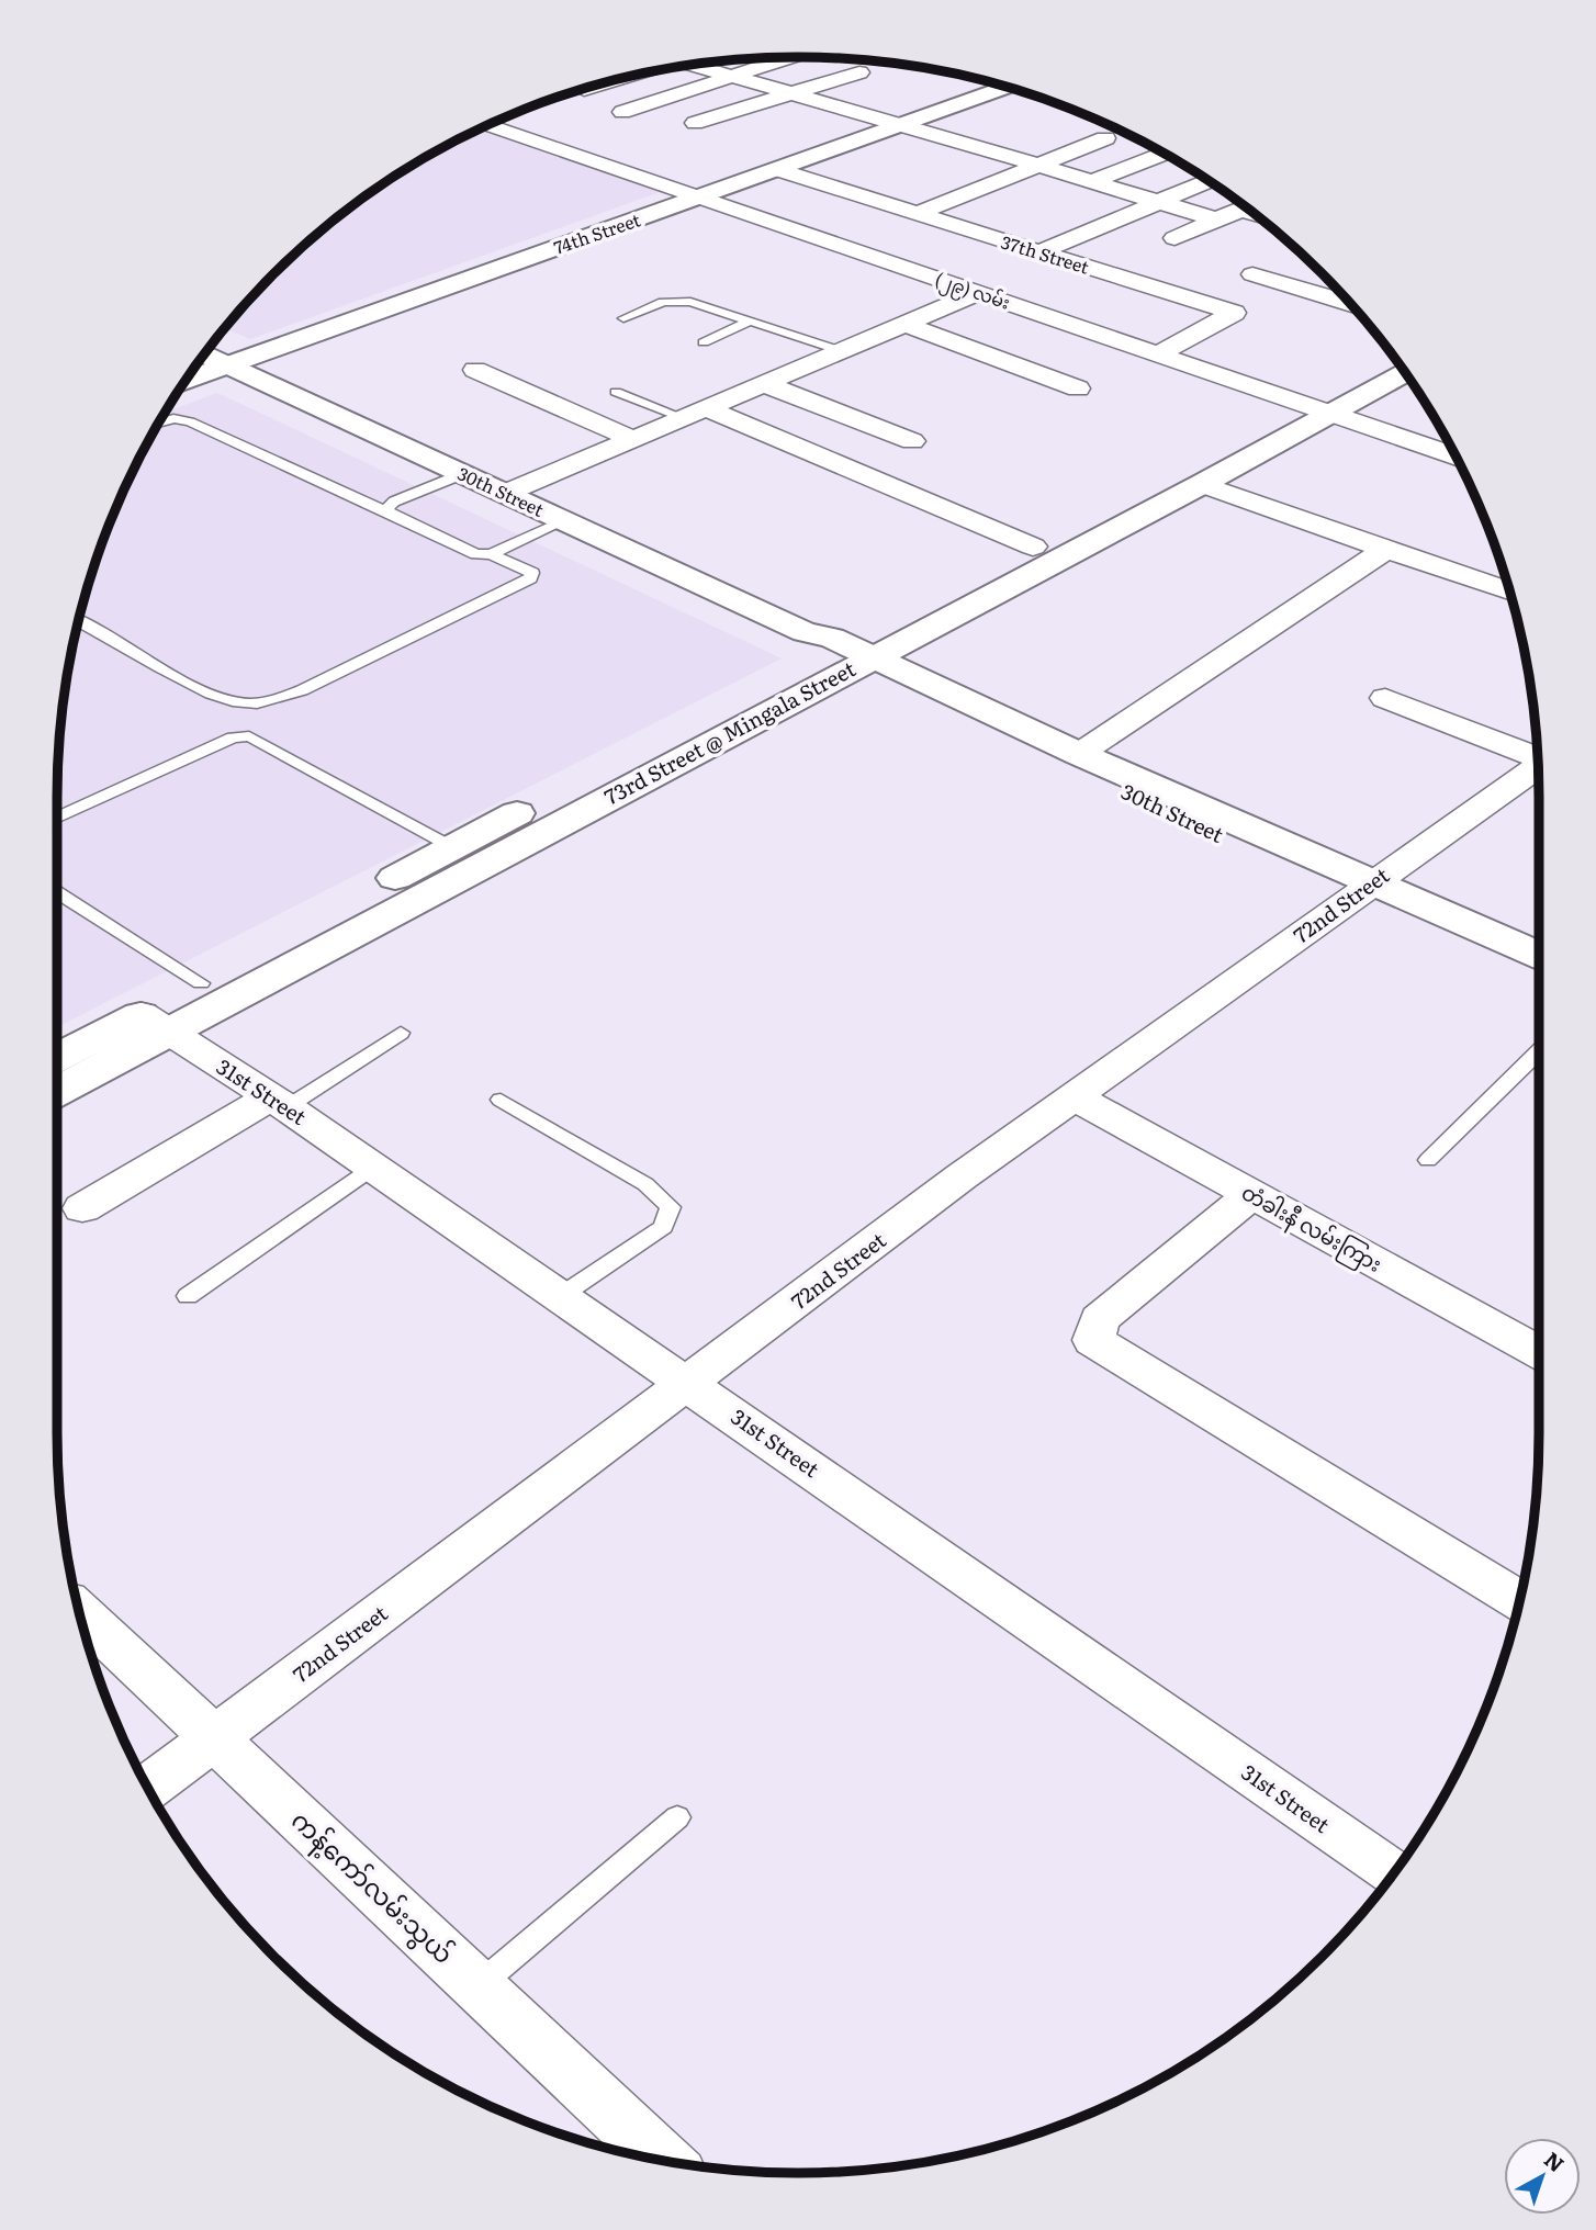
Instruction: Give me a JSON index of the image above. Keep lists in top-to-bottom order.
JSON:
{
  "streets": {
    "main road": ["74th Street", "30th Street", "73rd Street @ Mingala Street"],
    "street": [
      "37th Street",
      "(၂၉) လမ်း",
      "72nd Street",
      "31st Street",
      "တံခါးနီ လမ်းကြား",
      "ကန့်ကော်လမ်းသွယ်"
    ]
  },
  "crossings": [
    ["74th Street", "37th Street"],
    ["74th Street", "(၂၉) လမ်း"],
    ["74th Street", "30th Street"],
    ["37th Street", "(၂၉) လမ်း"],
    ["(၂၉) လမ်း", "73rd Street @ Mingala Street"],
    ["30th Street", "73rd Street @ Mingala Street"],
    ["30th Street", "72nd Street"],
    ["73rd Street @ Mingala Street", "31st Street"],
    ["72nd Street", "31st Street"],
    ["72nd Street", "တံခါးနီ လမ်းကြား"],
    ["72nd Street", "ကန့်ကော်လမ်းသွယ်"]
  ],
  "north": "top right"
}
